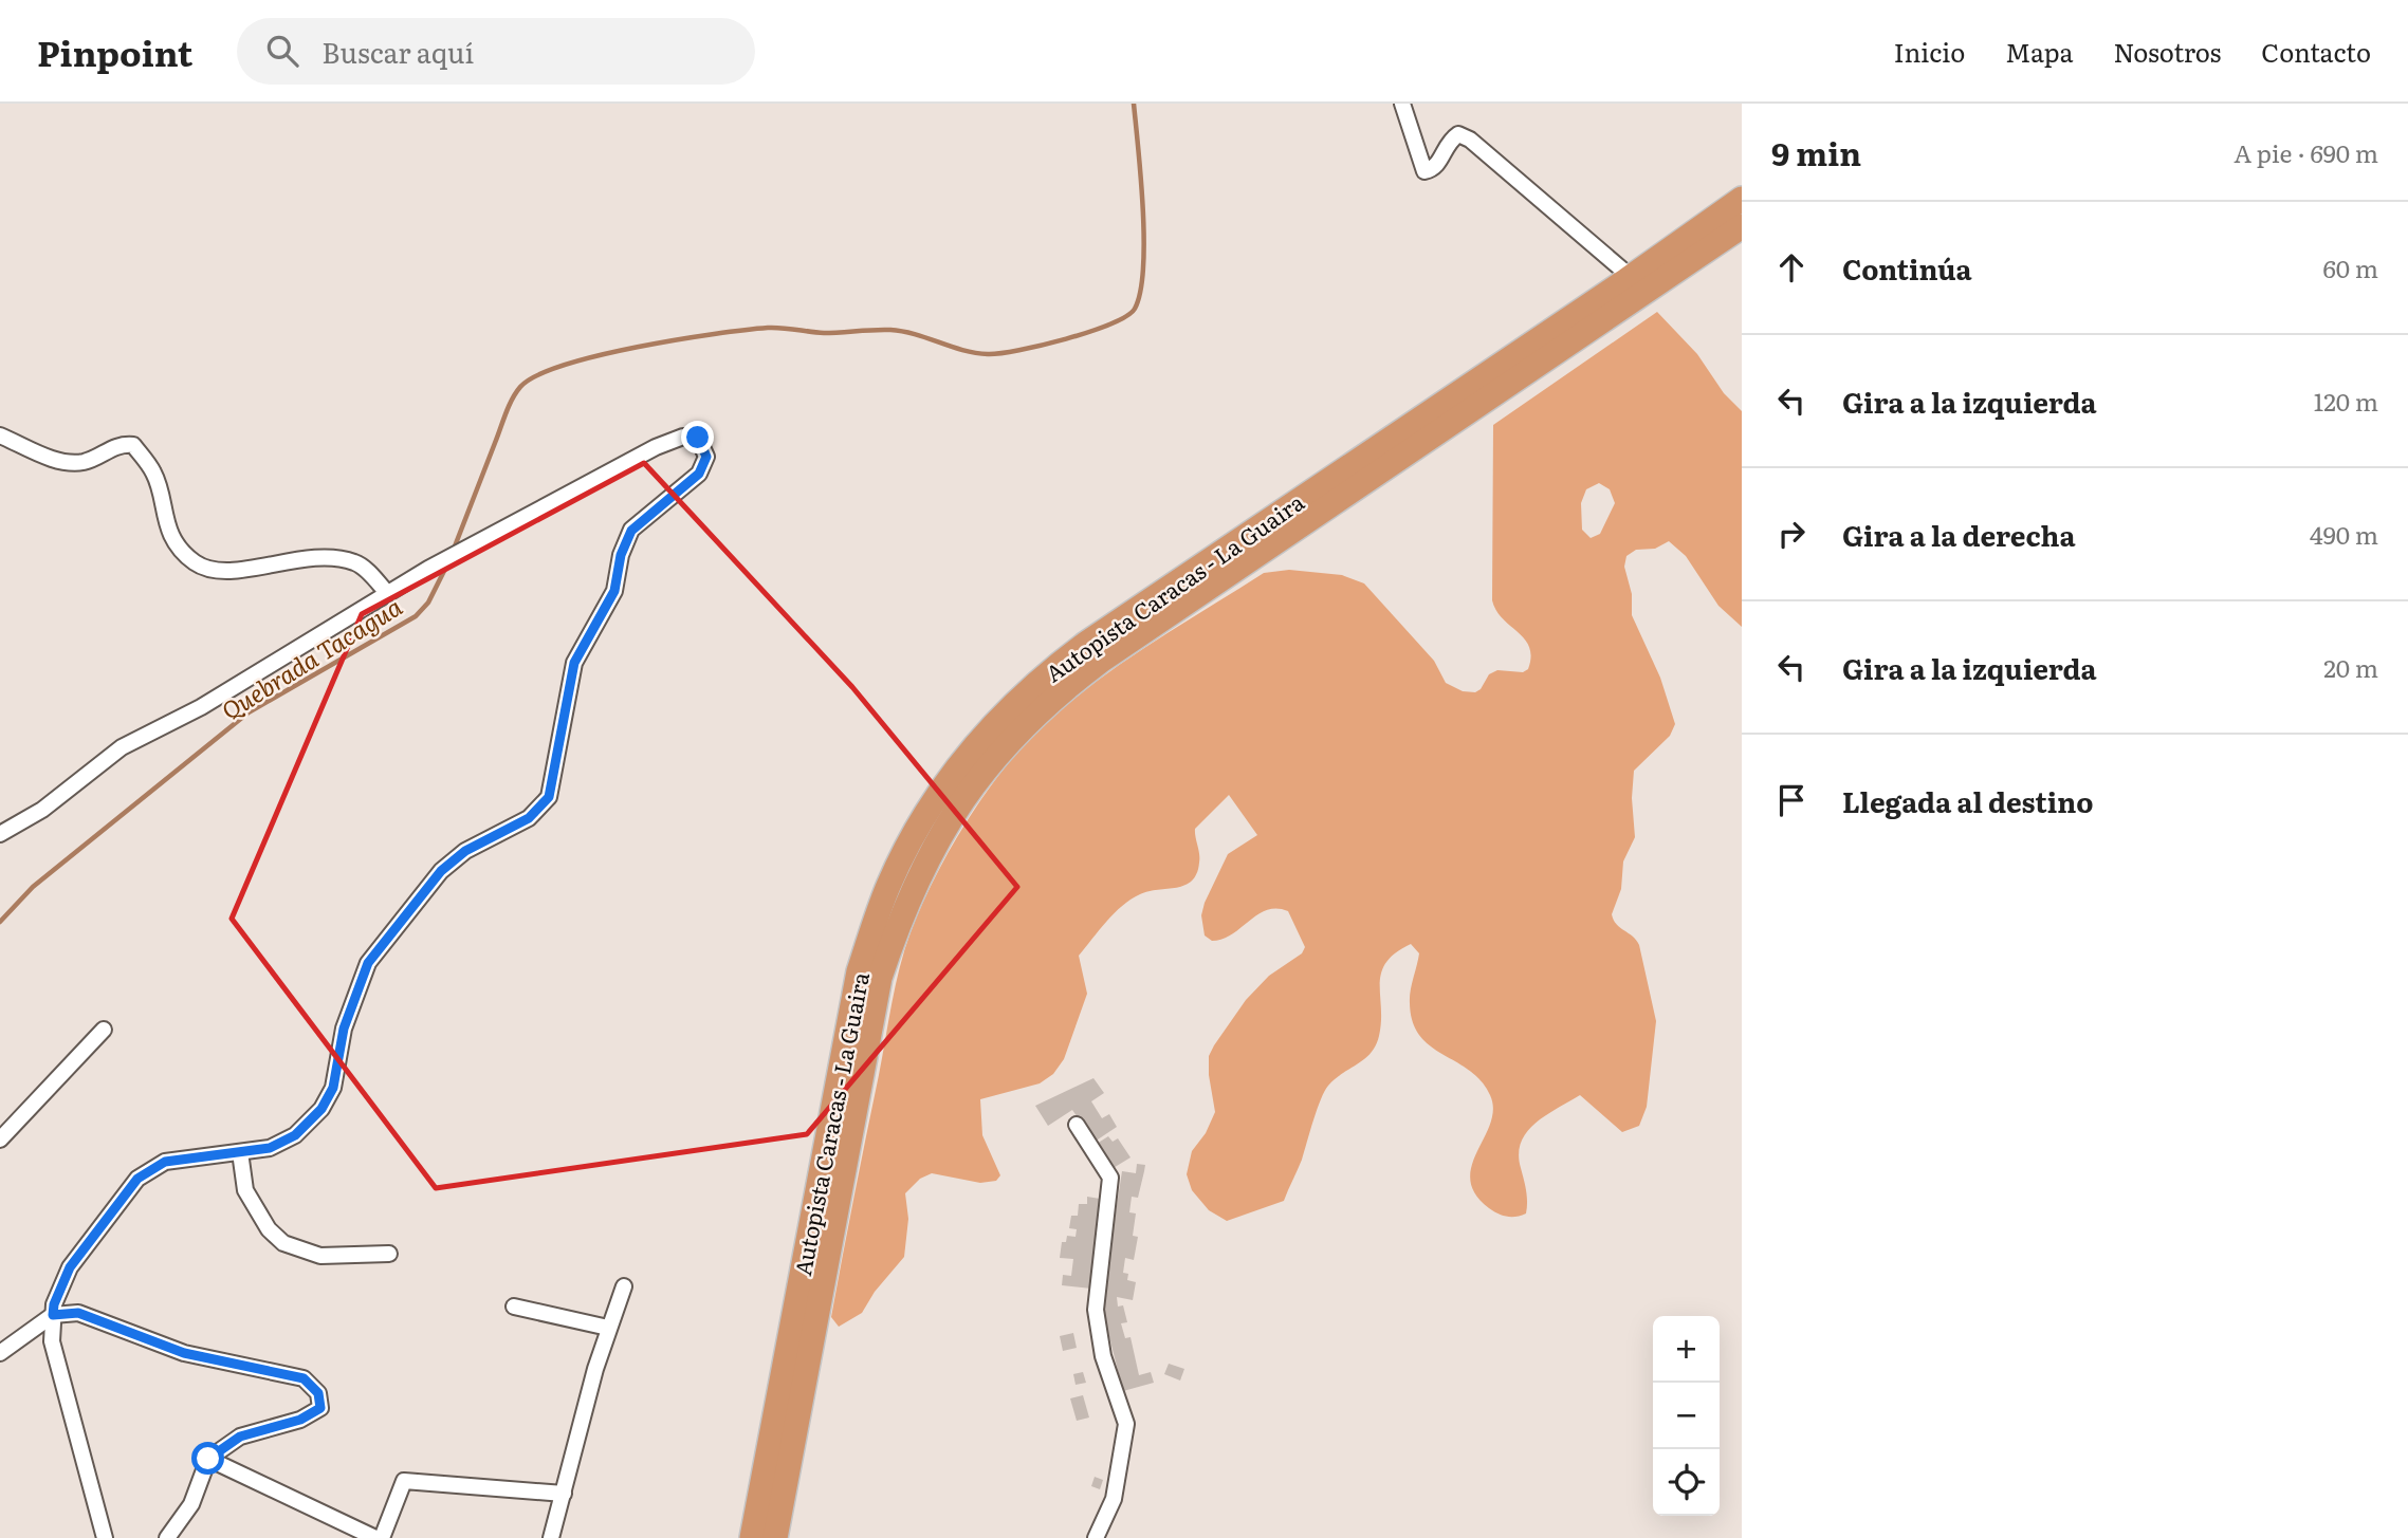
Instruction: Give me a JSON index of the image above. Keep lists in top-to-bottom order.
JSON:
{
  "streets": {
    "highway": ["Autopista Caracas - La Guaira"]
  },
  "water": ["Quebrada Tacagua"],
  "page": {
    "header": "Pinpoint",
    "search": "Buscar aquí",
    "nav": [
      "Inicio",
      "Mapa",
      "Nosotros",
      "Contacto"
    ],
    "heading": ["9 min", "A pie · 690 m"],
    "list": [
      ["Continúa", "60 m"],
      ["Gira a la izquierda", "120 m"],
      ["Gira a la derecha", "490 m"],
      ["Gira a la izquierda", "20 m"],
      "Llegada al destino"
    ],
    "map_buttons": ["+", "−"]
  }
}
